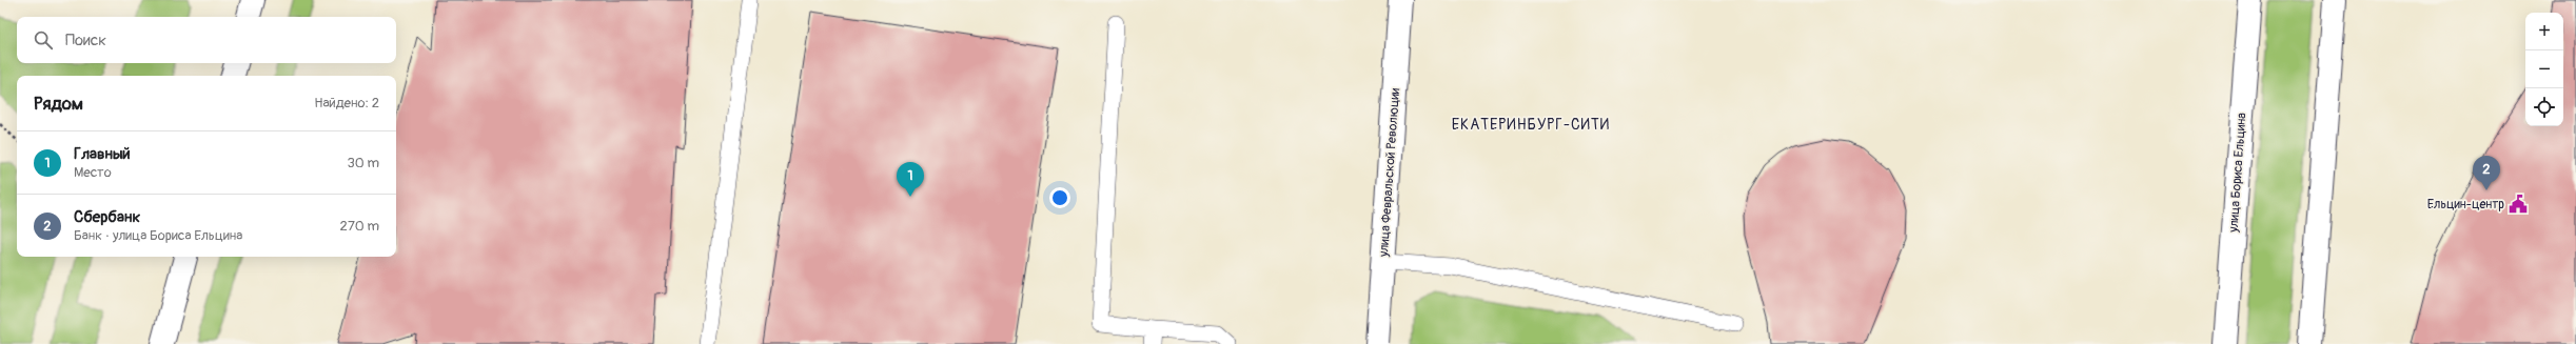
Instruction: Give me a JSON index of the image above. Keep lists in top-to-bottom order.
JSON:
{
  "streets": {
    "street": ["улица Февральской Революции", "улица Бориса Ельцина"]
  },
  "districts": ["ЕКАТЕРИНБУРГ-СИТИ"],
  "places": {
    "public building": ["Ельцин-центр"]
  },
  "page": {
    "map_buttons": ["+", "−"],
    "search": "Поиск",
    "heading": ["Рядом", "Найдено: 2"],
    "list": [
      {
        "mark": "1",
        "name": "Главный",
        "note": "Место",
        "value": "30 m"
      },
      {
        "mark": "2",
        "name": "Сбербанк",
        "note": "Банк · улица Бориса Ельцина",
        "value": "270 m"
      }
    ],
    "pins": ["2", "1"]
  }
}
